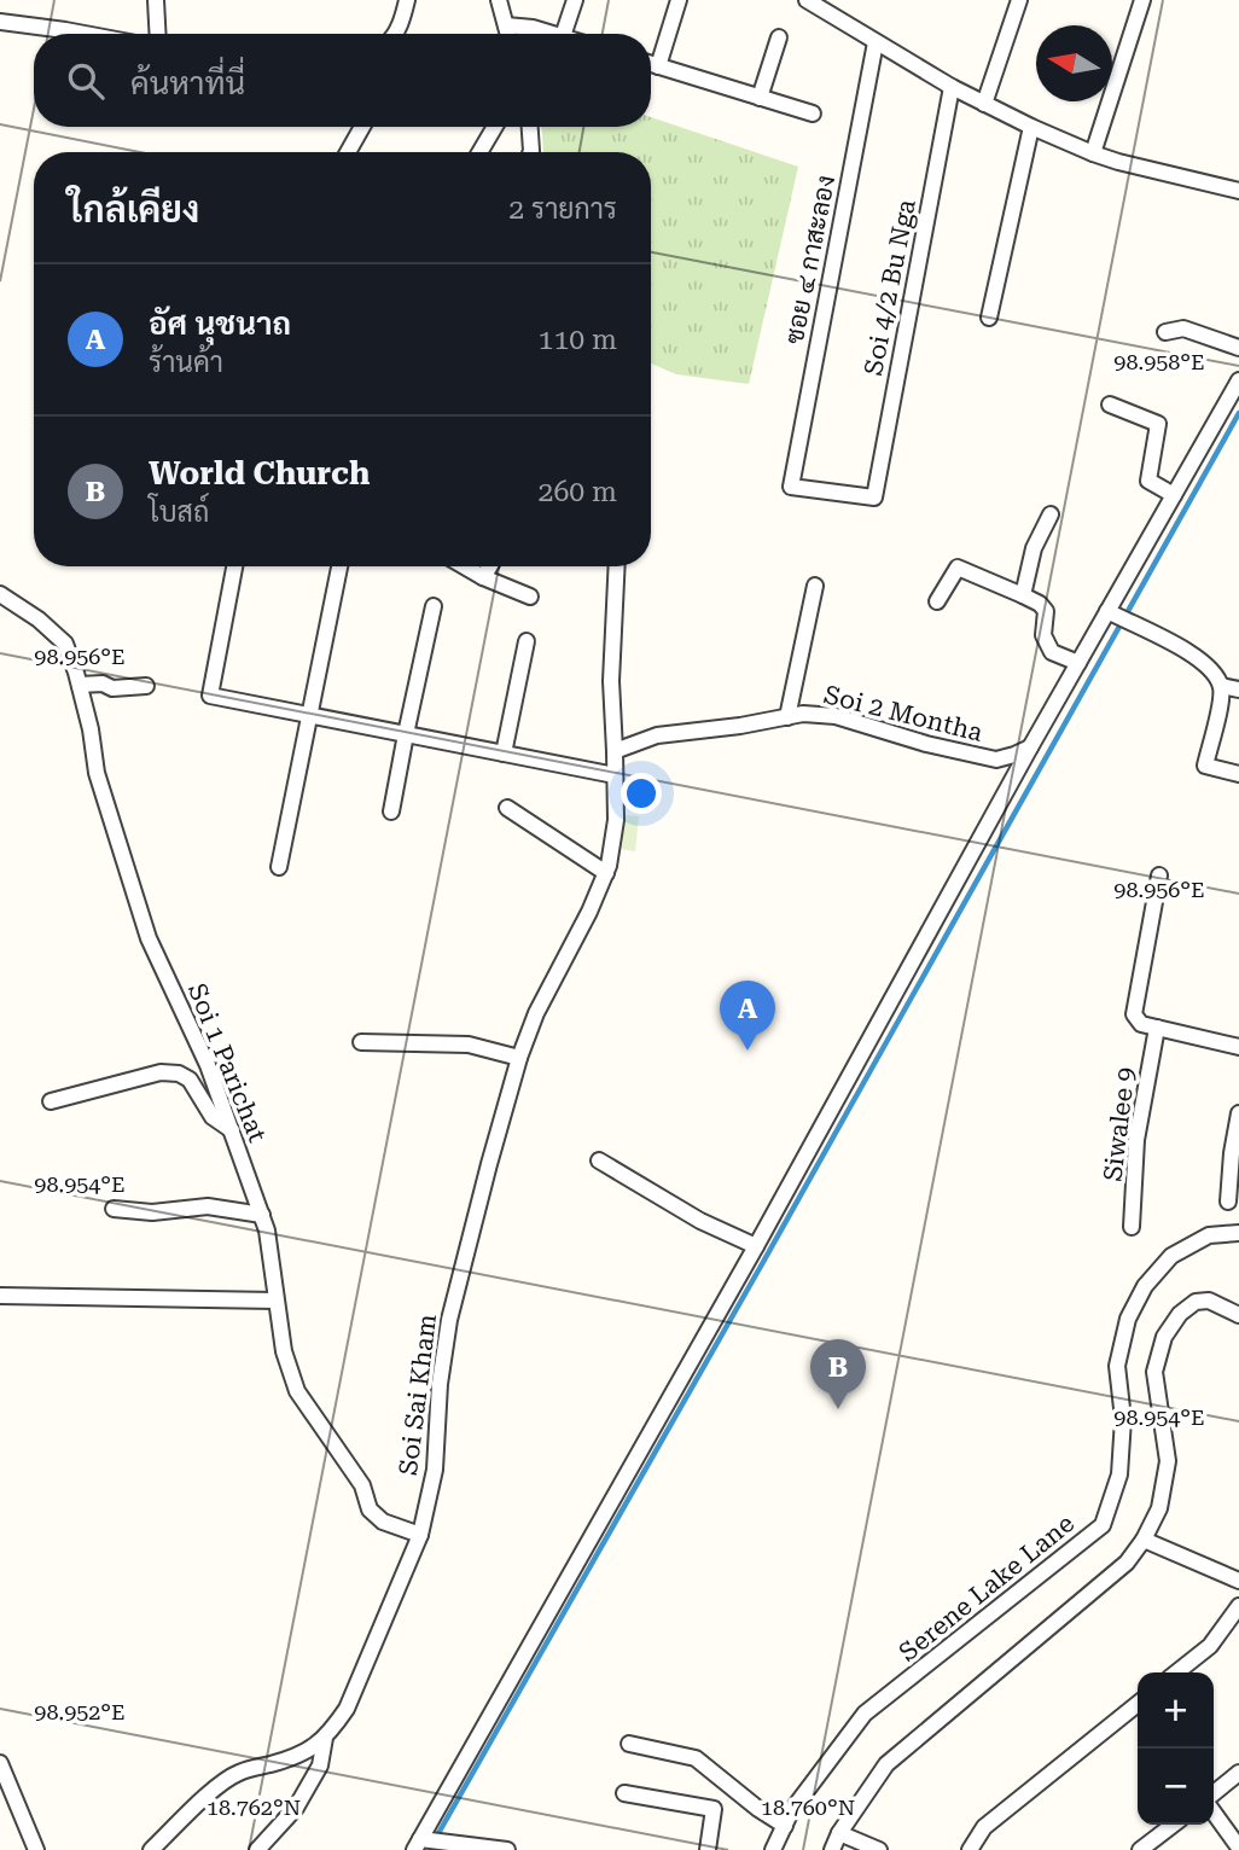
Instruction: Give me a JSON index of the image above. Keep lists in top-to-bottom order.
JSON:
{
  "streets": {
    "street": [
      "ซอย ๔ กาสะลอง",
      "Soi 4/2 Bu Nga",
      "Soi 2 Montha",
      "Soi 1 Parichat",
      "Siwalee 9",
      "Soi Sai Kham",
      "Serene Lake Lane"
    ]
  },
  "crossings": [
    ["ซอย ๔ กาสะลอง", "Soi 4/2 Bu Nga"],
    ["Soi 2 Montha", "Soi Sai Kham"],
    ["Soi 1 Parichat", "Soi Sai Kham"]
  ],
  "north": "left",
  "page": {
    "search": "ค้นหาที่นี่",
    "heading": ["ใกล้เคียง", "2 รายการ"],
    "list": [
      {
        "mark": "A",
        "name": "อัศ นุชนาถ",
        "note": "ร้านค้า",
        "value": "110 m"
      },
      {
        "mark": "B",
        "name": "World Church",
        "note": "โบสถ์",
        "value": "260 m"
      }
    ],
    "pins": ["A", "B"],
    "map_buttons": ["+", "−"]
  },
  "coordinates": [
    "98.958°E",
    "98.956°E",
    "98.954°E",
    "98.952°E",
    "18.762°N",
    "18.760°N"
  ]
}
